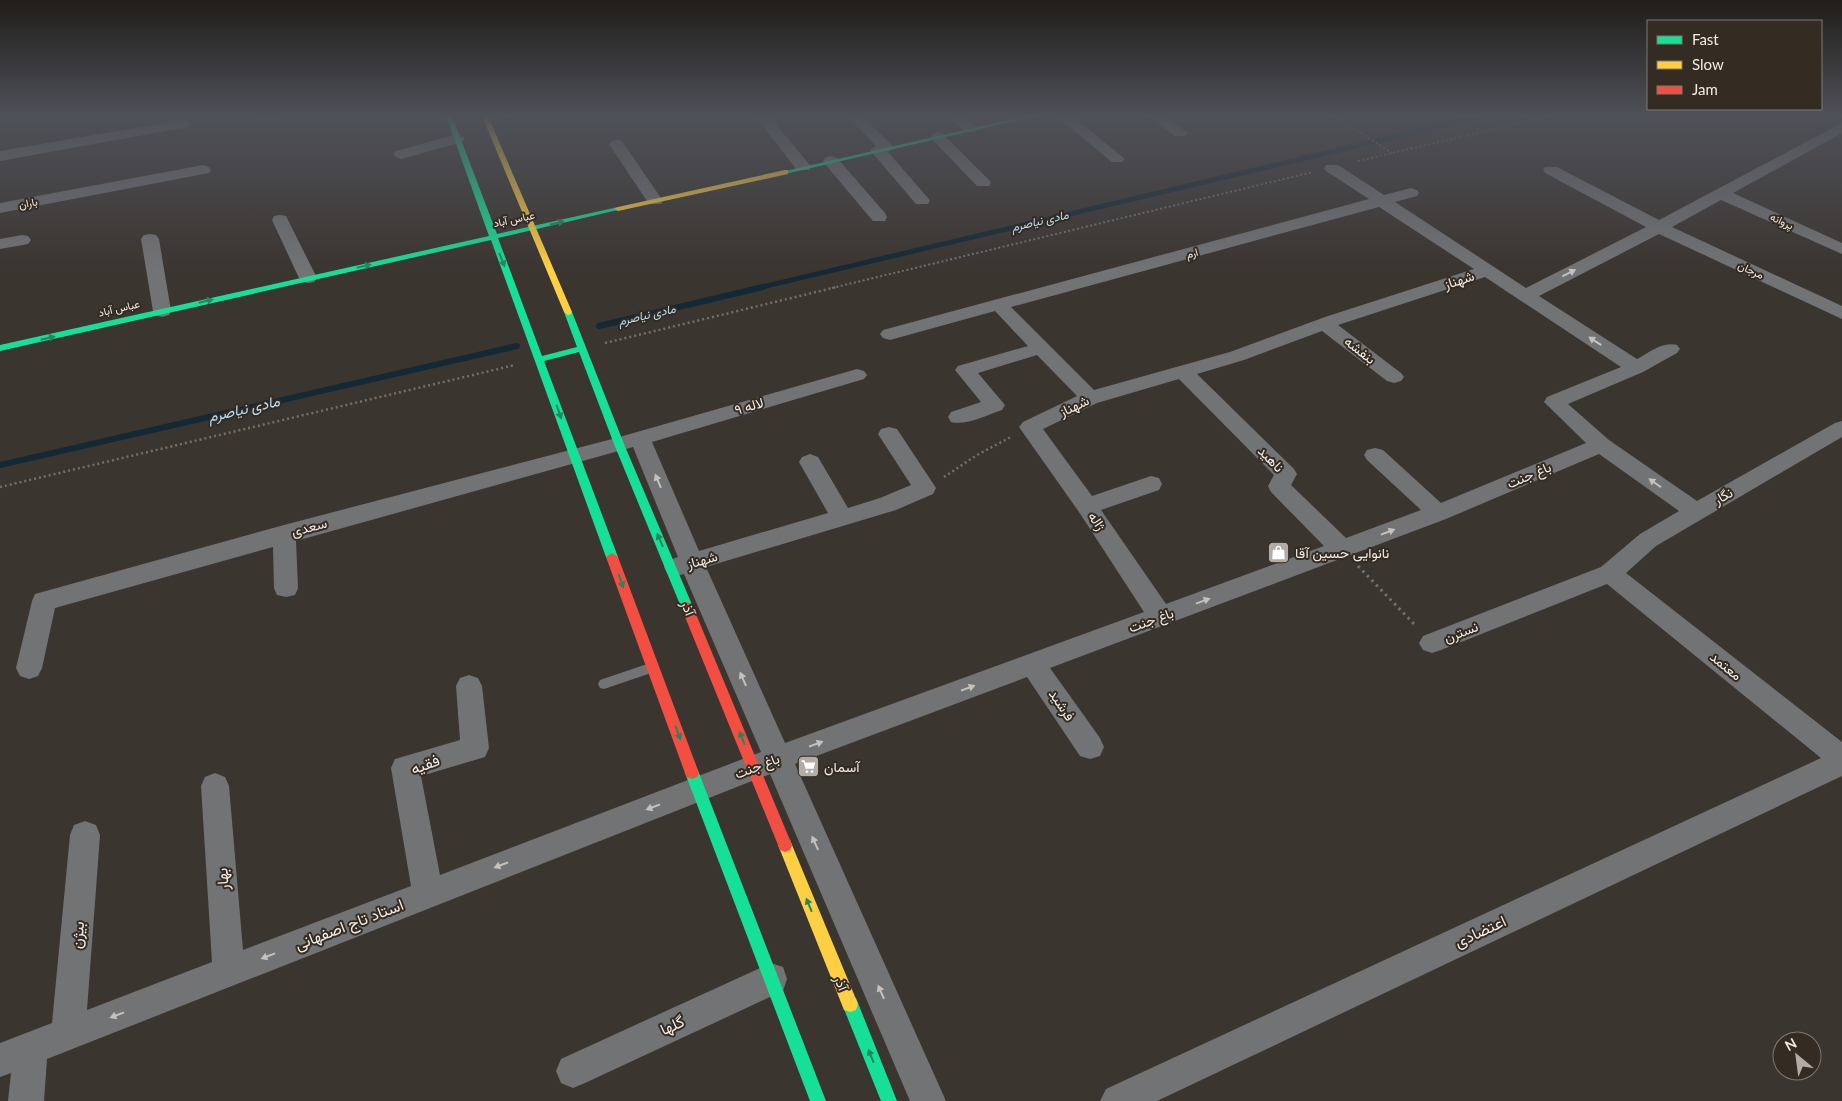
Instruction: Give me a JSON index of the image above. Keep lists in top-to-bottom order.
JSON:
{
  "streets": {
    "main road": ["عباس آباد", "آذر"],
    "street": [
      "باران",
      "پروانه",
      "ارم",
      "مرجان",
      "شهناز",
      "بنفشه",
      "۹ لاله",
      "ناهید",
      "باغ جنت",
      "نگار",
      "ژاله",
      "سعدی",
      "نسترن",
      "معتمد",
      "فرشید",
      "فقیه",
      "بهار",
      "استاد تاج اصفهانی",
      "اعتضادی",
      "بیژن",
      "گلها"
    ]
  },
  "crossings": [
    ["عباس آباد", "آذر"],
    ["شهناز", "بنفشه"],
    ["شهناز", "ناهید"],
    ["شهناز", "ژاله"],
    ["شهناز", "آذر"],
    ["۹ لاله", "سعدی"],
    ["۹ لاله", "آذر"],
    ["ناهید", "باغ جنت"],
    ["ناهید", "نسترن"],
    ["باغ جنت", "ژاله"],
    ["باغ جنت", "آذر"],
    ["باغ جنت", "نسترن"],
    ["باغ جنت", "فرشید"],
    ["باغ جنت", "استاد تاج اصفهانی"],
    ["نگار", "نسترن"],
    ["نگار", "معتمد"],
    ["نسترن", "معتمد"],
    ["معتمد", "اعتضادی"],
    ["فقیه", "استاد تاج اصفهانی"],
    ["بهار", "استاد تاج اصفهانی"],
    ["استاد تاج اصفهانی", "بیژن"]
  ],
  "one_way": ["عباس آباد", "باغ جنت", "استاد تاج اصفهانی"],
  "water": ["مادی نیاصرم"],
  "places": {
    "shop": ["نانوایی حسین آقا"],
    "supermarket": ["آسمان"]
  },
  "legend": ["Fast", "Slow", "Jam"],
  "north": "top left"
}
